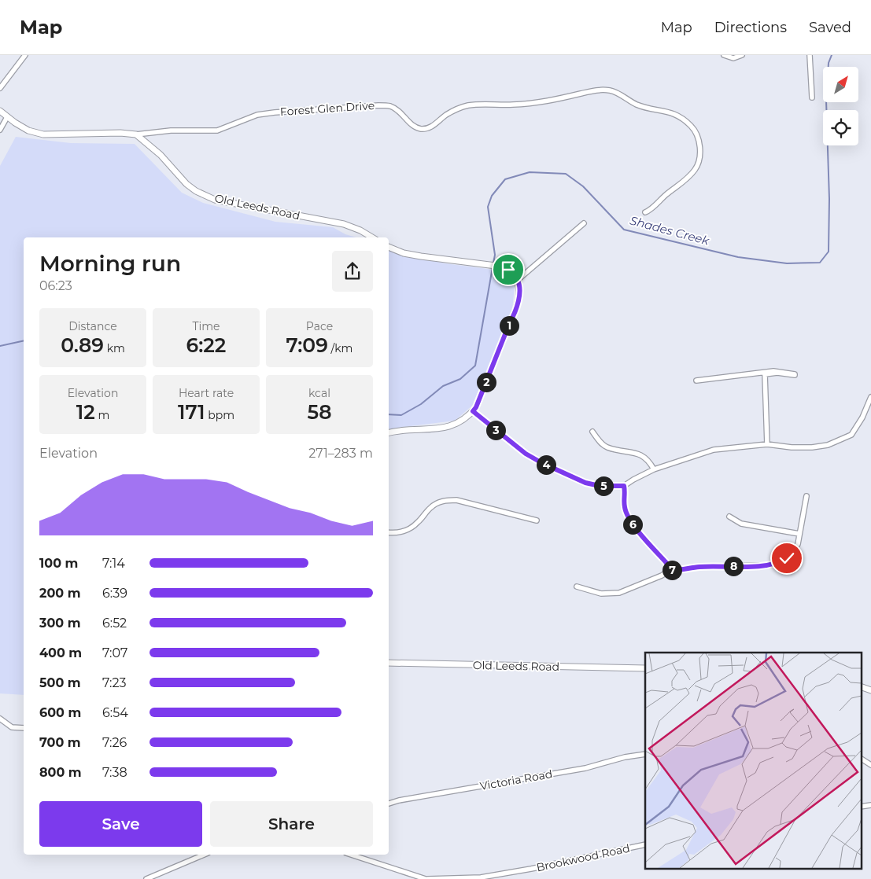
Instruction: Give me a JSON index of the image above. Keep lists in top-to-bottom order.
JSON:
{
  "streets": {
    "main road": ["Old Leeds Road"],
    "street": ["Forest Glen Drive", "Victoria Road", "Brookwood Road"]
  },
  "crossings": [
    ["Forest Glen Drive", "Old Leeds Road"]
  ],
  "water": ["Shades Creek"],
  "north": "top right",
  "page": {
    "header": "Map",
    "nav": ["Map", "Directions", "Saved"],
    "heading": ["Morning run", "06:23"],
    "stats": [
      ["Distance", "0.89 km"],
      ["Time", "6:22"],
      ["Pace", "7:09 /km"],
      ["Elevation", "12 m"],
      ["Heart rate", "171 bpm"],
      ["kcal", "58"]
    ],
    "pins": [
      "1",
      "2",
      "3",
      "4",
      "5",
      "6",
      "8",
      "7"
    ],
    "chart": ["Elevation", "271–283 m"],
    "list": [
      {
        "name": "100 m",
        "note": "7:14"
      },
      {
        "name": "200 m",
        "note": "6:39"
      },
      {
        "name": "300 m",
        "note": "6:52"
      },
      {
        "name": "400 m",
        "note": "7:07"
      },
      {
        "name": "500 m",
        "note": "7:23"
      },
      {
        "name": "600 m",
        "note": "6:54"
      },
      {
        "name": "700 m",
        "note": "7:26"
      },
      {
        "name": "800 m",
        "note": "7:38"
      }
    ],
    "buttons": ["Save", "Share"]
  }
}
